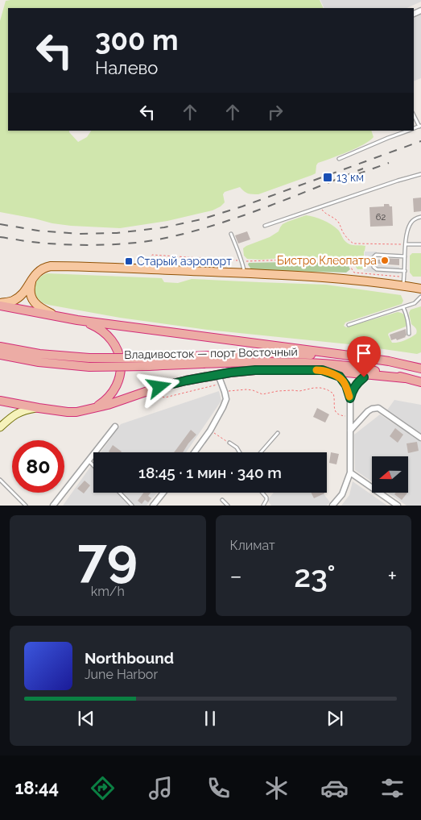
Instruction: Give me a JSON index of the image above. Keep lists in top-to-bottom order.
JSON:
{
  "streets": {
    "highway": ["Владивосток — порт Восточный"]
  },
  "places": {
    "transit": ["13 км", "Старый аэропорт"],
    "other": ["Бистро Клеопатра"]
  },
  "house_numbers": ["62"],
  "north": "left",
  "page": {
    "turn": ["300 m", "Налево"],
    "limit": "80",
    "trip": "18:45 · 1 мин · 340 m",
    "tile": [
      ["79", "km/h"],
      "Климат"
    ],
    "heat": ["−", "23°", "+"],
    "song": ["Northbound", "June Harbor"],
    "tabs": "18:44"
  }
}
